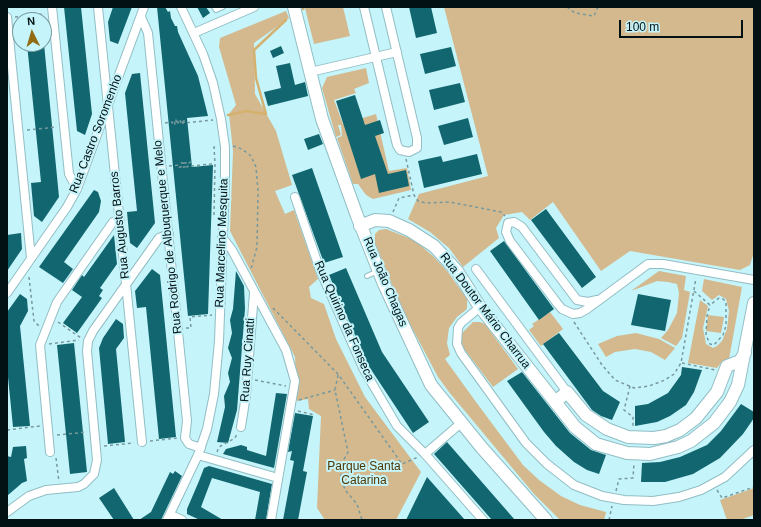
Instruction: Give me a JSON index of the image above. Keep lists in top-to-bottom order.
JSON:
{
  "streets": {
    "street": [
      "Rua Castro Soromenho",
      "Rua Augusto Barros",
      "Rua Rodrigo de Albuquerque e Melo",
      "Rua Marcelino Mesquita",
      "Rua João Chagas",
      "Rua Doutor Mário Charrua",
      "Rua Quirino da Fonseca",
      "Rua Ruy Cinatti"
    ]
  },
  "crossings": [
    ["Rua Castro Soromenho", "Rua Augusto Barros"],
    ["Rua Castro Soromenho", "Rua Rodrigo de Albuquerque e Melo"],
    ["Rua Rodrigo de Albuquerque e Melo", "Rua Marcelino Mesquita"],
    ["Rua João Chagas", "Rua Doutor Mário Charrua"]
  ],
  "parks": ["Parque Santa Catarina"],
  "scale_bar": "100 m",
  "north": "top"
}
